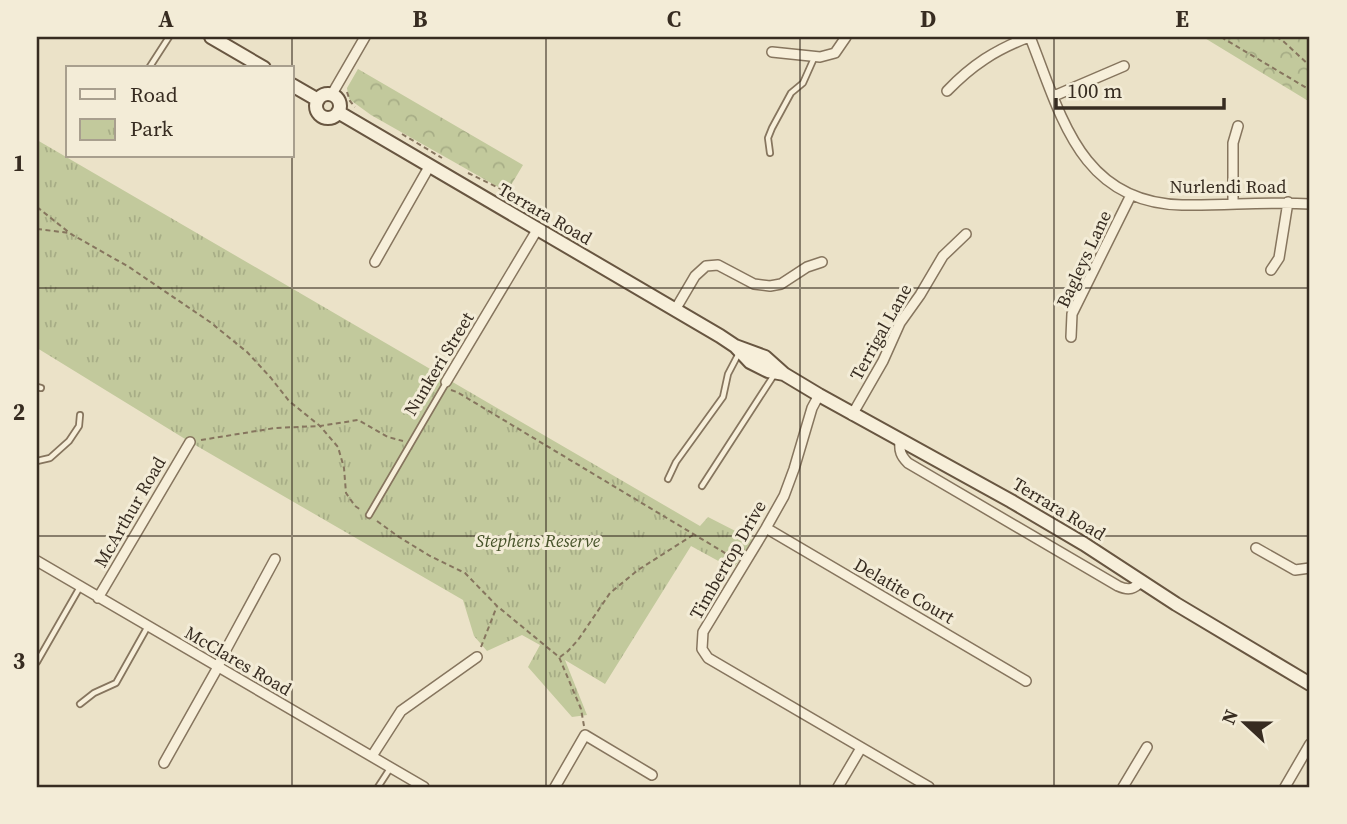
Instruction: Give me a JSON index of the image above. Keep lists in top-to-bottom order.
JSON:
{
  "streets": {
    "main road": ["Terrara Road"],
    "street": [
      "Nurlendi Road",
      "Bagleys Lane",
      "Terrigal Lane",
      "Nunkeri Street",
      "McArthur Road",
      "Timbertop Drive",
      "Delatite Court",
      "McClares Road"
    ]
  },
  "crossings": [
    ["Nurlendi Road", "Bagleys Lane"],
    ["Terrara Road", "Terrigal Lane"],
    ["Terrara Road", "Nunkeri Street"],
    ["Terrara Road", "Timbertop Drive"],
    ["McArthur Road", "McClares Road"],
    ["Timbertop Drive", "Delatite Court"]
  ],
  "parks": ["Stephens Reserve"],
  "legend": ["Road", "Park"],
  "scale_bar": "100 m",
  "north": "left",
  "grid": {
    "columns": [
      "A",
      "B",
      "C",
      "D",
      "E"
    ],
    "rows": ["1", "2", "3"]
  }
}
